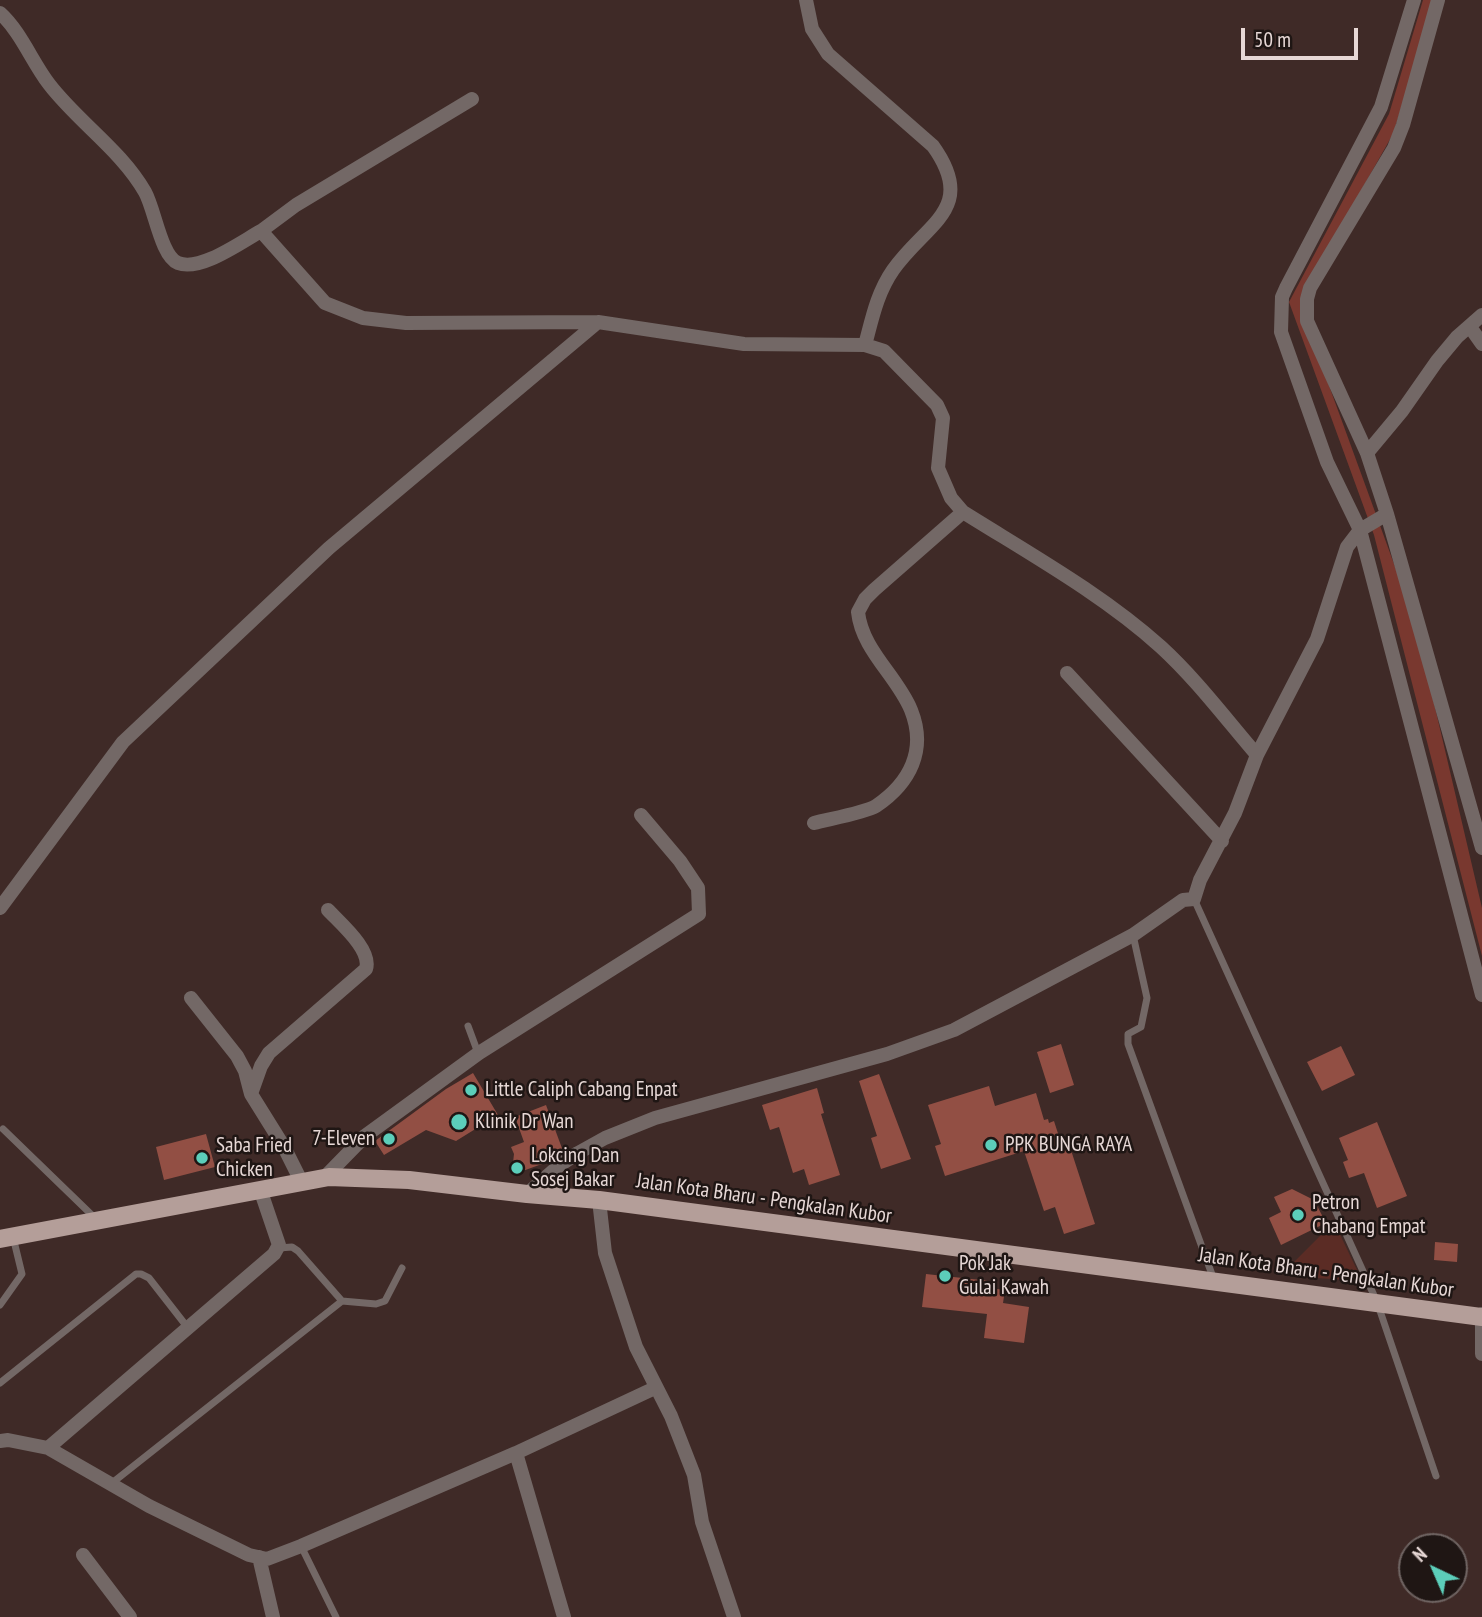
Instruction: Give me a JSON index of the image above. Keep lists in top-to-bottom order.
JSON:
{
  "streets": {
    "main road": ["Jalan Kota Bharu - Pengkalan Kubor"]
  },
  "places": [
    "Little Caliph Cabang Enpat",
    "Klinik Dr Wan",
    "7-Eleven",
    "PPK BUNGA RAYA",
    "Saba Fried Chicken",
    "Lokcing Dan Sosej Bakar",
    "Petron Chabang Empat",
    "Pok Jak Gulai Kawah"
  ],
  "scale_bar": "50 m",
  "north": "top left"
}
